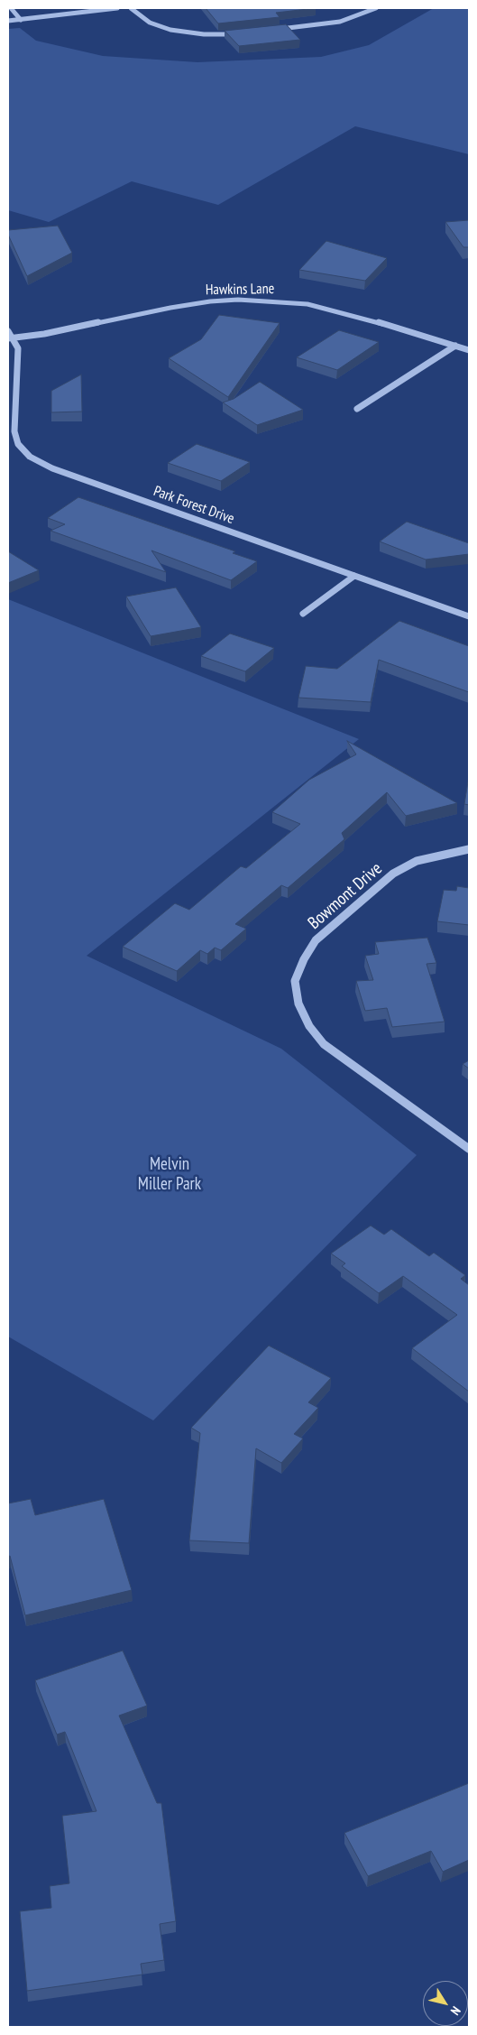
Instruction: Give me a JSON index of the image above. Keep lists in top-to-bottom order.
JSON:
{
  "streets": {
    "street": ["Hawkins Lane", "Park Forest Drive", "Bowmont Drive"]
  },
  "crossings": [
    ["Hawkins Lane", "Park Forest Drive"]
  ],
  "parks": ["Melvin Miller Park"],
  "north": "bottom right"
}
